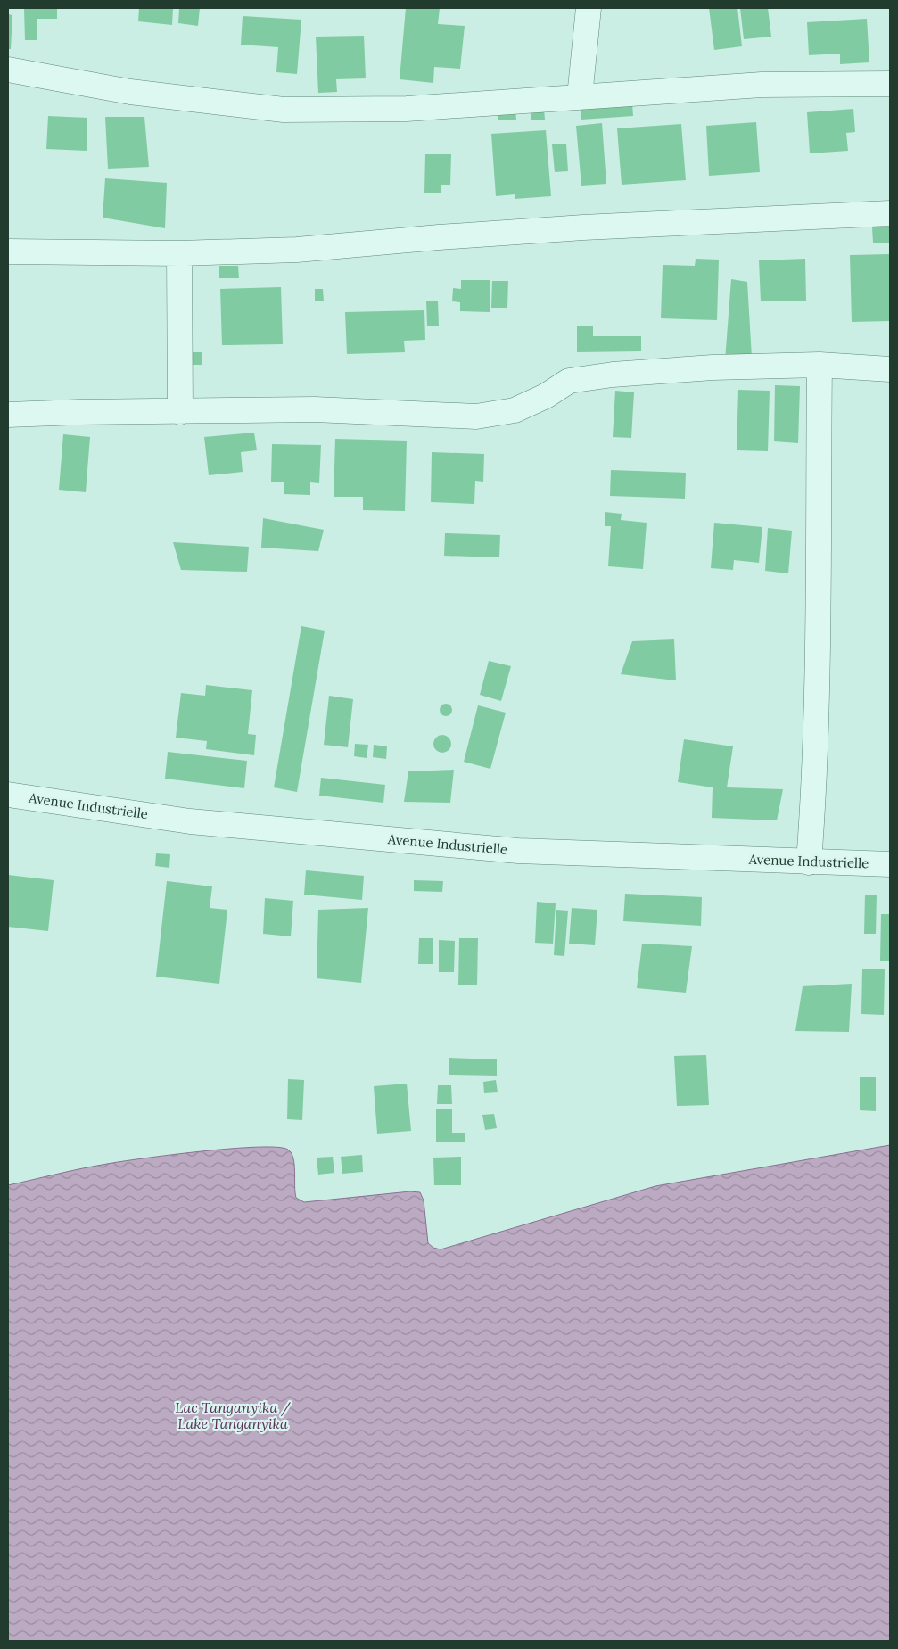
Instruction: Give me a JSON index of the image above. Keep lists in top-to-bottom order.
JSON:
{
  "streets": {
    "street": ["Avenue Industrielle"]
  },
  "water": ["Lac Tanganyika / Lake Tanganyika"]
}
